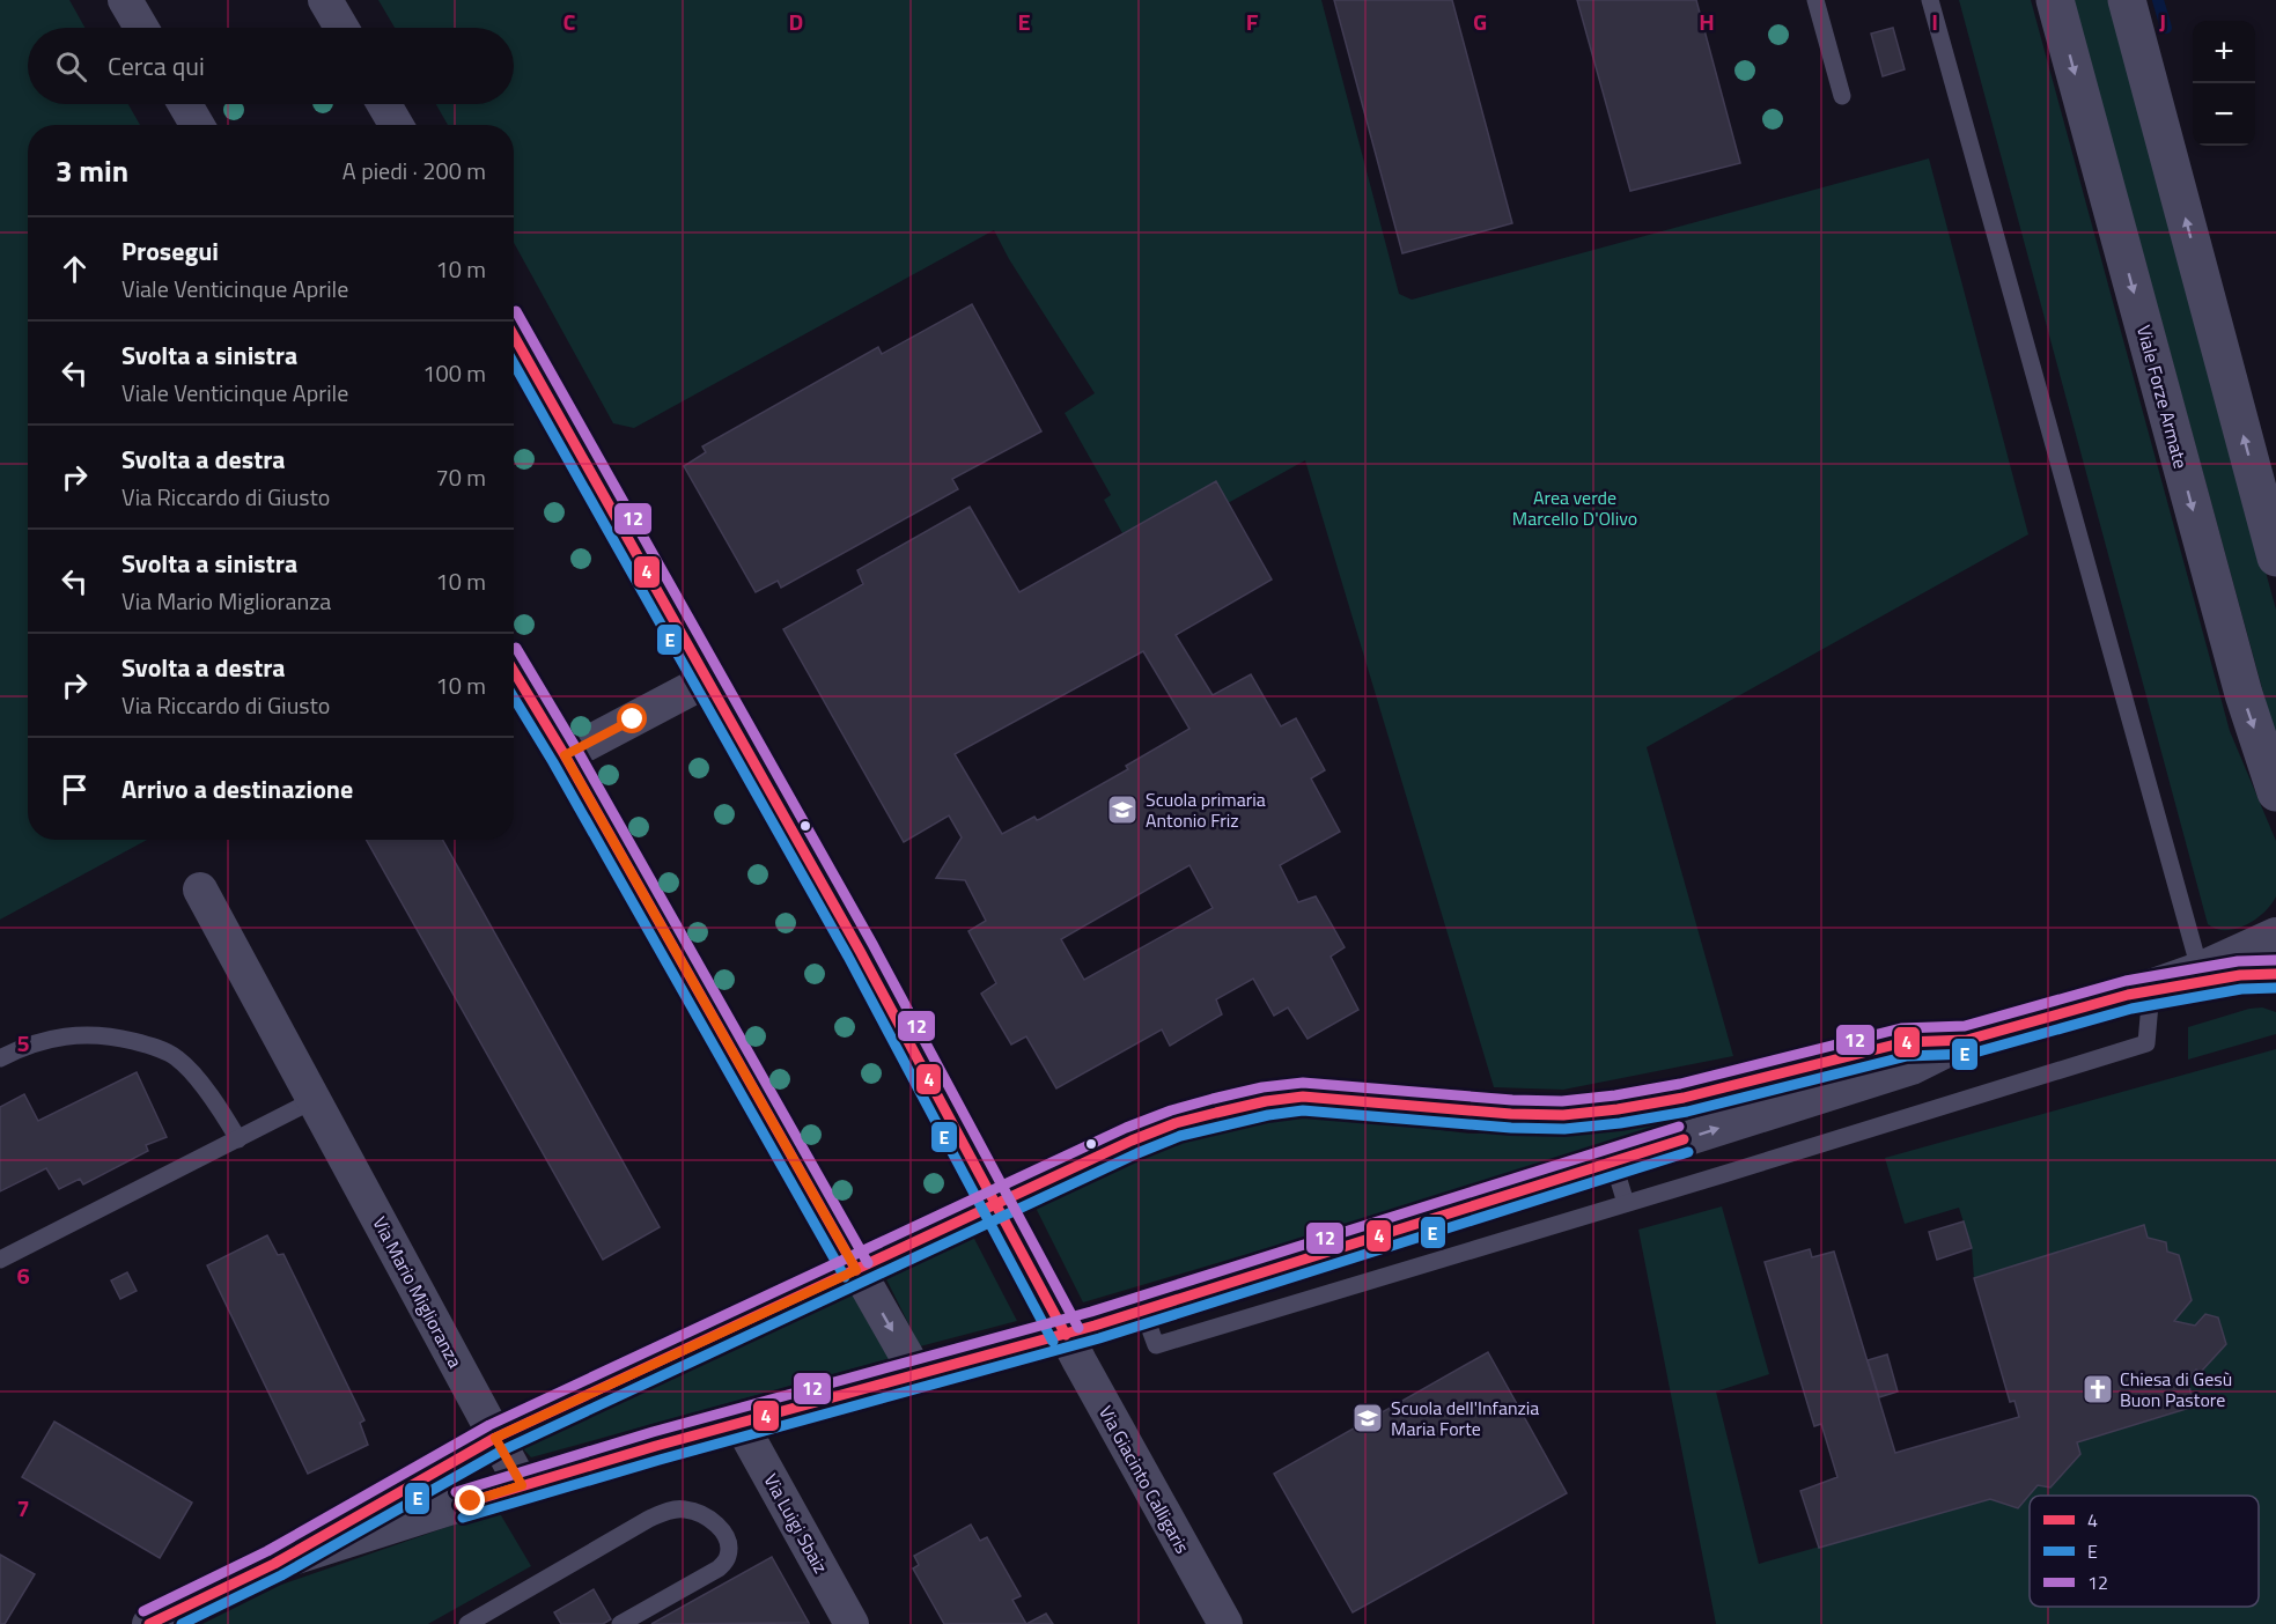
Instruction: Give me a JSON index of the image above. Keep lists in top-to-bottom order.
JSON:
{
  "streets": {
    "street": [
      "Viale Forze Armate",
      "Via Mario Miglioranza",
      "Via Giacinto Calligaris",
      "Via Luigi Sbaiz"
    ]
  },
  "parks": ["Area verde Marcello D'Olivo"],
  "places": {
    "school or university": ["Scuola primaria Antonio Friz", "Scuola dell'Infanzia Maria Forte"],
    "church": ["Chiesa di Gesù Buon Pastore"]
  },
  "lines": ["transit line 12", "transit line 4", "transit line E"],
  "legend": ["4", "E", "12"],
  "page": {
    "map_buttons": ["+", "−"],
    "search": "Cerca qui",
    "heading": ["3 min", "A piedi · 200 m"],
    "list": [
      ["Prosegui", "Viale Venticinque Aprile", "10 m"],
      ["Svolta a sinistra", "Viale Venticinque Aprile", "100 m"],
      ["Svolta a destra", "Via Riccardo di Giusto", "70 m"],
      ["Svolta a sinistra", "Via Mario Miglioranza", "10 m"],
      ["Svolta a destra", "Via Riccardo di Giusto", "10 m"],
      "Arrivo a destinazione"
    ]
  },
  "grid": {
    "columns": [
      "C",
      "D",
      "E",
      "F",
      "G",
      "H",
      "I",
      "J"
    ],
    "rows": ["5", "6", "7"]
  }
}
